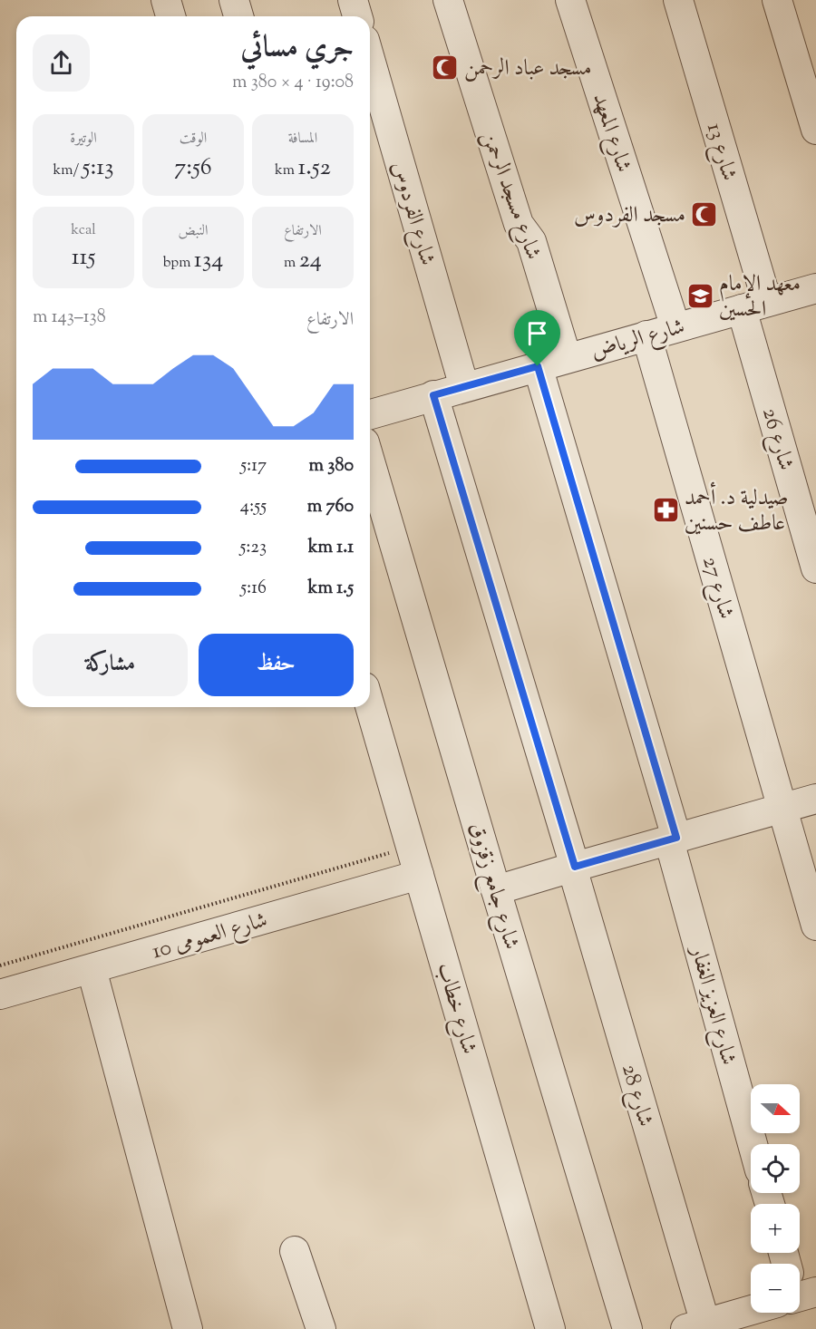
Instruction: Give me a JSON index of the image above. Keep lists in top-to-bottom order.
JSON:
{
  "streets": {
    "street": [
      "شارع المعهد",
      "شارع 13",
      "شارع مسجد الرحمن",
      "شارع الفردوس",
      "شارع الرياض",
      "شارع 26",
      "شارع 27",
      "شارع جامع زقزوق",
      "شارع العمومى 10",
      "شارع العزيز الغفار",
      "شارع خطاب",
      "شارع 28"
    ]
  },
  "crossings": [
    ["شارع المعهد", "شارع الرياض"],
    ["شارع 13", "شارع الرياض"],
    ["شارع 13", "شارع 26"],
    ["شارع مسجد الرحمن", "شارع الرياض"],
    ["شارع الفردوس", "شارع الرياض"],
    ["شارع الرياض", "شارع 26"],
    ["شارع الرياض", "شارع 27"],
    ["شارع الرياض", "شارع 28"],
    ["شارع العمومى 10", "شارع خطاب"]
  ],
  "places": {
    "mosque": ["مسجد عباد الرحمن", "مسجد الفردوس"],
    "school or university": ["معهد الإمام الحسين"],
    "pharmacy": ["صيدلية د. أحمد عاطف حسنين"]
  },
  "north": "right",
  "page": {
    "heading": ["جري مسائي", "19:08 · 4 × 380 m"],
    "stats": [
      ["المسافة", "1.52 km"],
      ["الوقت", "7:56"],
      ["الوتيرة", "5:13 /km"],
      ["الارتفاع", "24 m"],
      ["النبض", "134 bpm"],
      ["kcal", "115"]
    ],
    "chart": ["الارتفاع", "138–143 m"],
    "list": [
      {
        "name": "380 m",
        "note": "5:17"
      },
      {
        "name": "760 m",
        "note": "4:55"
      },
      {
        "name": "1.1 km",
        "note": "5:23"
      },
      {
        "name": "1.5 km",
        "note": "5:16"
      }
    ],
    "buttons": ["حفظ", "مشاركة"],
    "map_buttons": ["+", "−"]
  }
}
